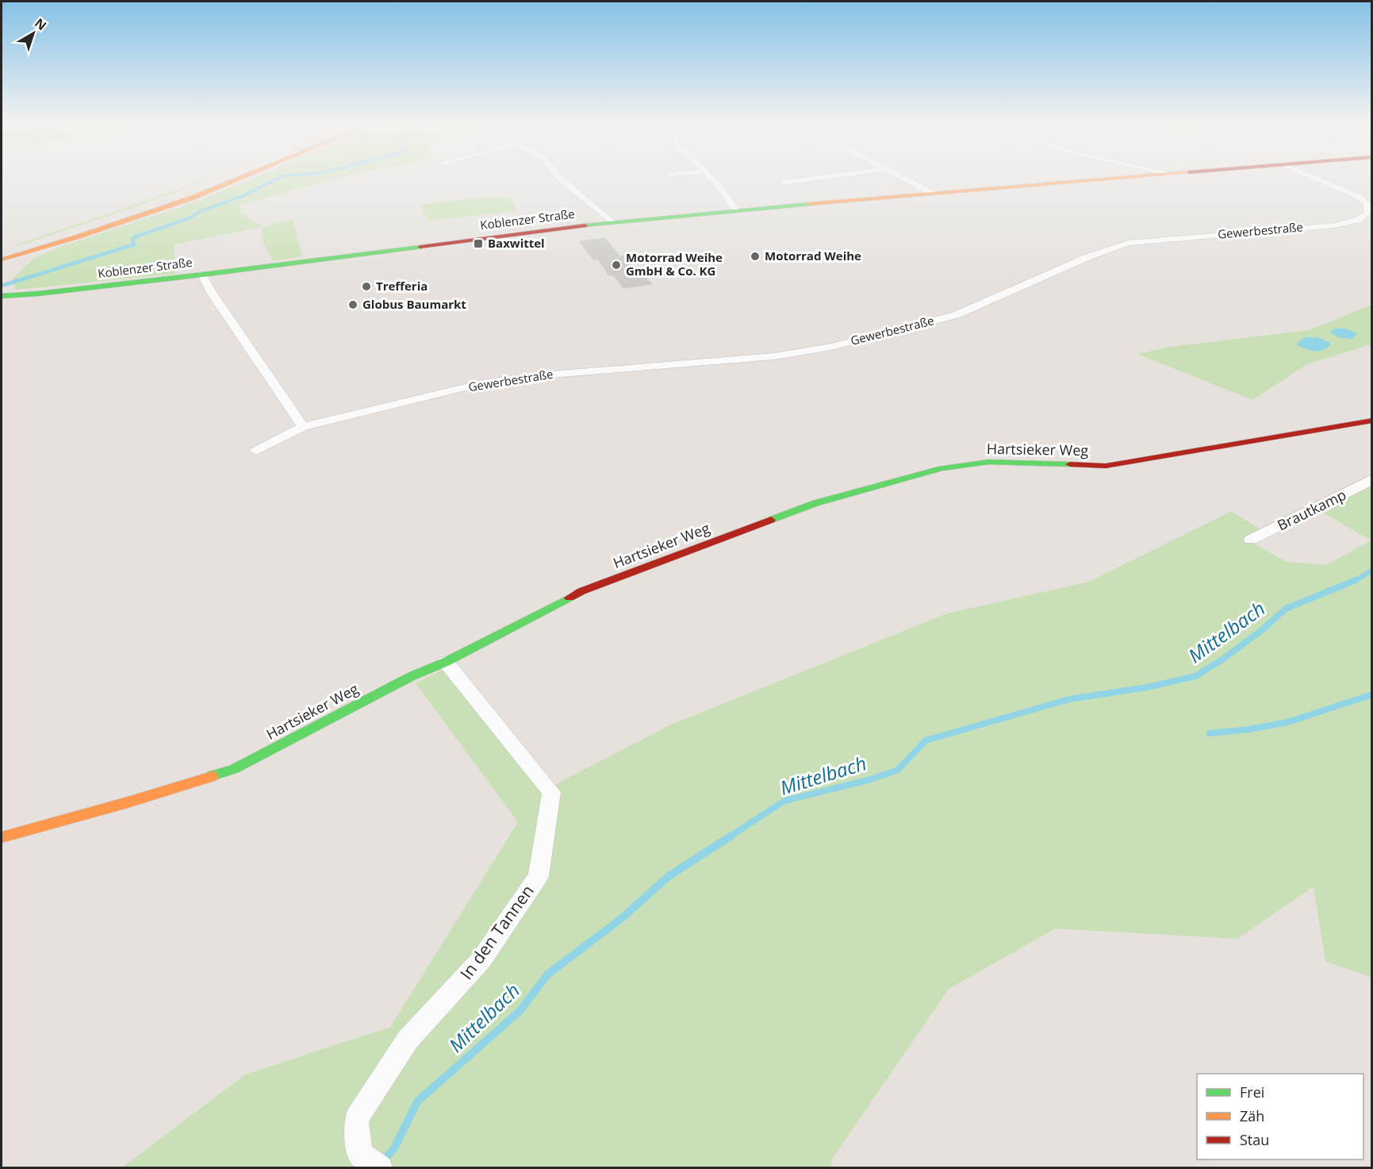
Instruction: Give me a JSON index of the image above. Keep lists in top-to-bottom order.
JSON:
{
  "streets": {
    "main road": ["Koblenzer Straße", "Hartsieker Weg"],
    "street": ["Gewerbestraße", "Brautkamp", "In den Tannen"]
  },
  "crossings": [
    ["Hartsieker Weg", "In den Tannen"]
  ],
  "water": ["Mittelbach"],
  "places": {
    "transit": ["Baxwittel"],
    "other": [
      "Motorrad Weihe",
      "Motorrad Weihe GmbH & Co. KG",
      "Trefferia",
      "Globus Baumarkt"
    ]
  },
  "legend": ["Frei", "Zäh", "Stau"],
  "north": "top right"
}
